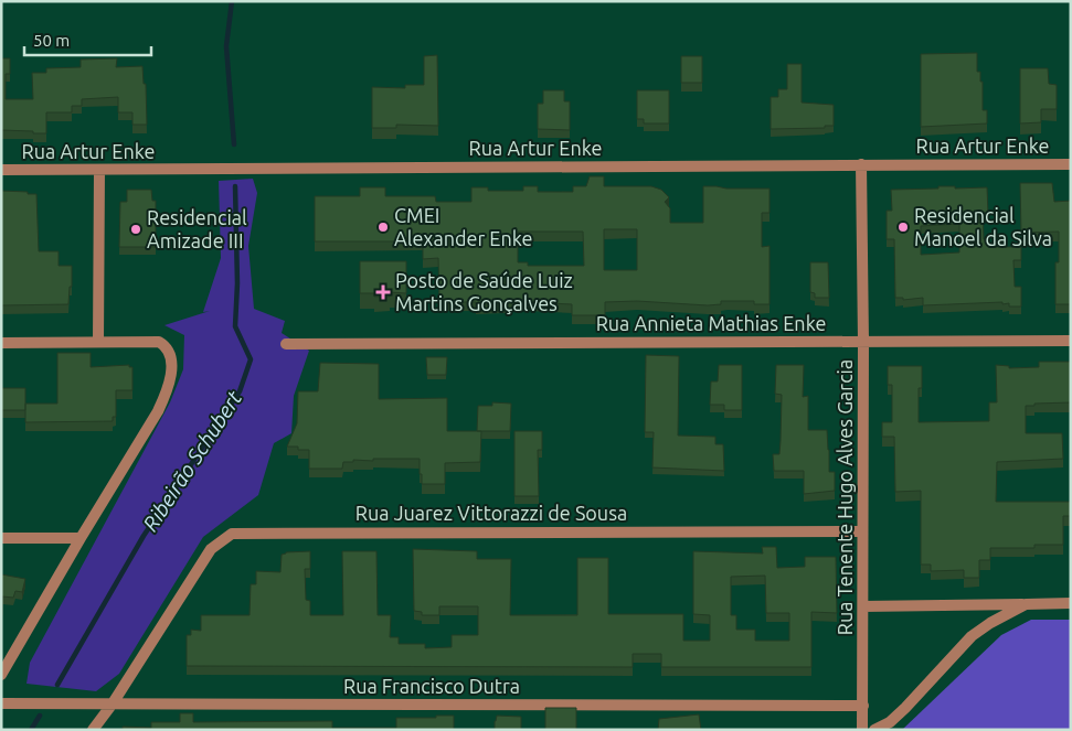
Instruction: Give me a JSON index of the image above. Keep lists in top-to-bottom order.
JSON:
{
  "streets": {
    "street": [
      "Rua Artur Enke",
      "Rua Annieta Mathias Enke",
      "Rua Tenente Hugo Alves Garcia",
      "Rua Juarez Vittorazzi de Sousa",
      "Rua Francisco Dutra"
    ]
  },
  "crossings": [
    ["Rua Artur Enke", "Rua Tenente Hugo Alves Garcia"],
    ["Rua Annieta Mathias Enke", "Rua Tenente Hugo Alves Garcia"],
    ["Rua Tenente Hugo Alves Garcia", "Rua Juarez Vittorazzi de Sousa"],
    ["Rua Tenente Hugo Alves Garcia", "Rua Francisco Dutra"],
    ["Rua Juarez Vittorazzi de Sousa", "Rua Francisco Dutra"]
  ],
  "water": ["Ribeirão Schubert"],
  "places": {
    "other": ["CMEI Alexander Enke", "Residencial Manoel da Silva", "Residencial Amizade III"],
    "health": ["Posto de Saúde Luiz Martins Gonçalves"]
  },
  "scale_bar": "50 m"
}
